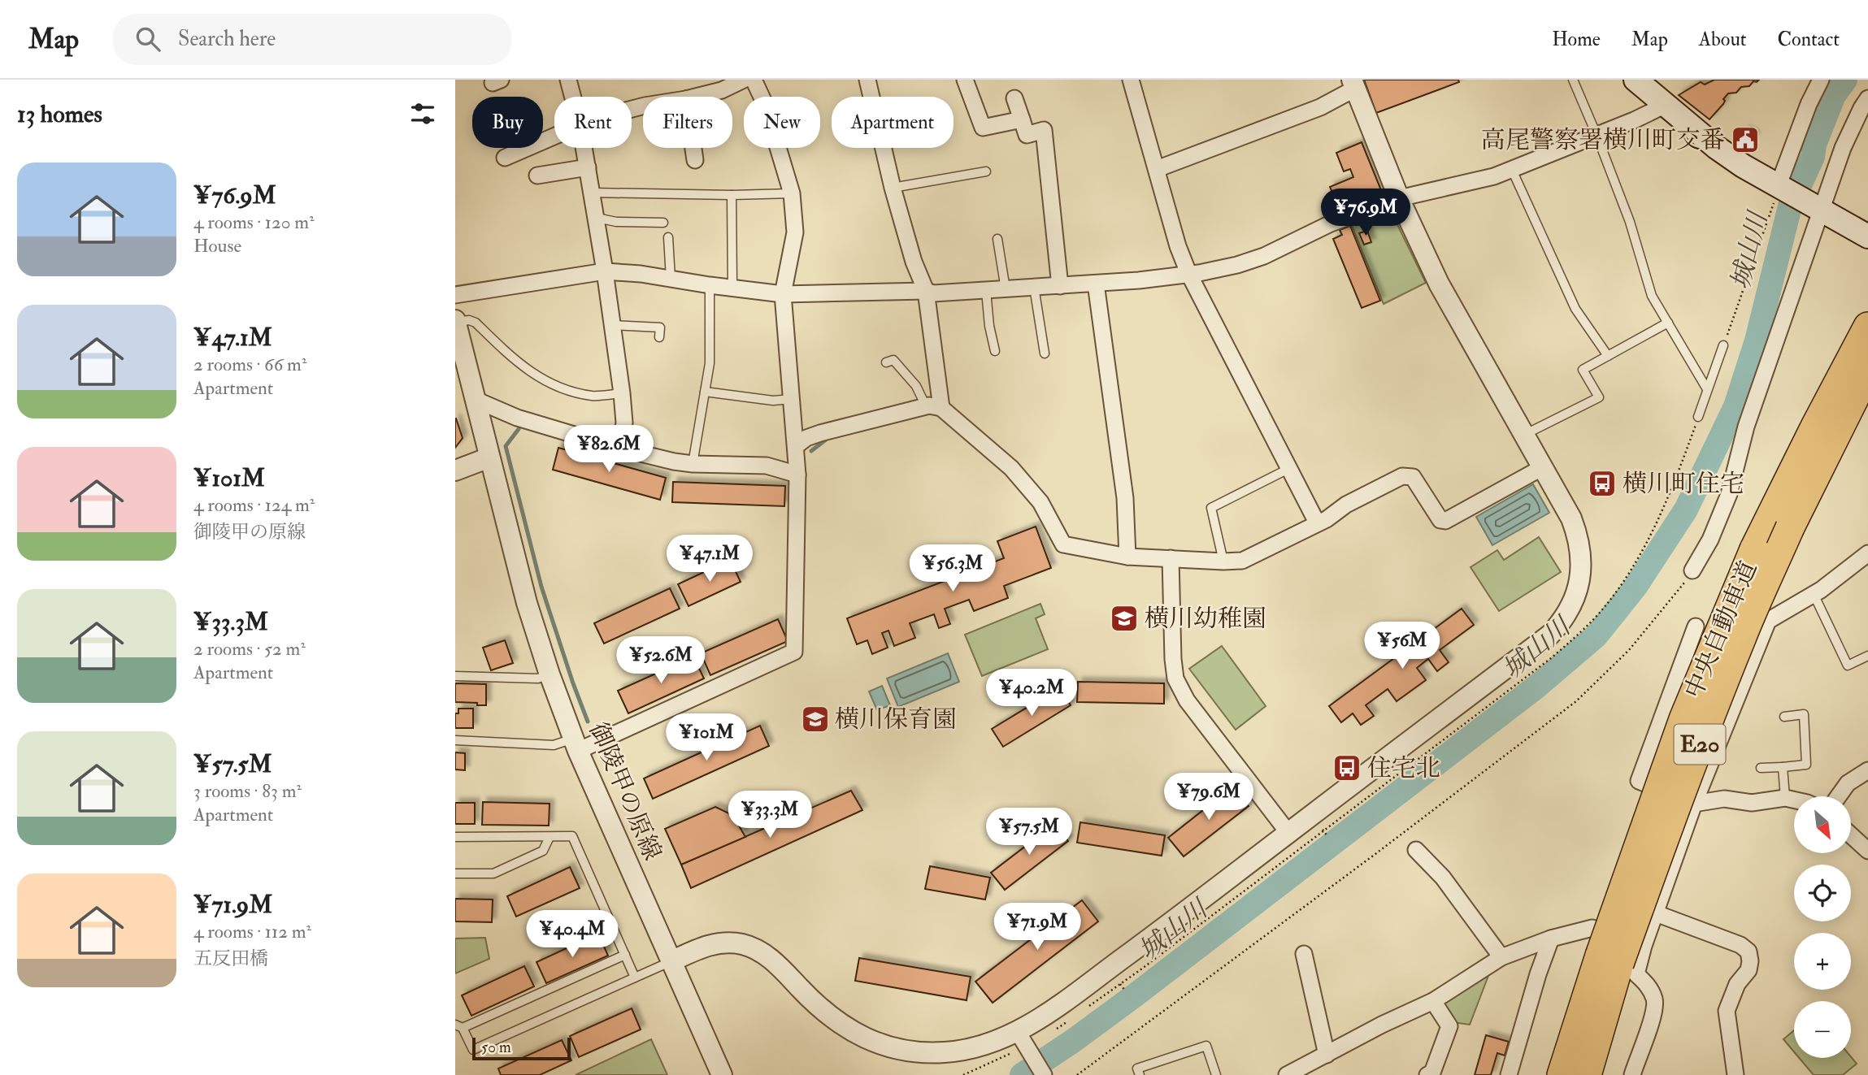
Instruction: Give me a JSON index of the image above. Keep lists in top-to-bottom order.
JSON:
{
  "streets": {
    "highway": ["中央自動車道", "E20"],
    "street": ["御陵甲の原線"]
  },
  "water": ["城山川"],
  "places": {
    "public building": ["高尾警察署横川町交番"],
    "bus stop": ["横川町住宅", "住宅北"],
    "school or university": ["横川幼稚園", "横川保育園"]
  },
  "scale_bar": "50 m",
  "north": "bottom right",
  "page": {
    "header": "Map",
    "search": "Search here",
    "nav": [
      "Home",
      "Map",
      "About",
      "Contact"
    ],
    "heading": "13 homes",
    "chip": [
      "Buy",
      "Rent",
      "Filters",
      "New",
      "Apartment"
    ],
    "list": [
      {
        "name": "¥76.9M",
        "note": "4 rooms · 120 m² · House"
      },
      {
        "name": "¥47.1M",
        "note": "2 rooms · 66 m² · Apartment"
      },
      {
        "name": "¥101M",
        "note": "4 rooms · 124 m² · 御陵甲の原線"
      },
      {
        "name": "¥33.3M",
        "note": "2 rooms · 52 m² · Apartment"
      },
      {
        "name": "¥57.5M",
        "note": "3 rooms · 83 m² · Apartment"
      },
      {
        "name": "¥71.9M",
        "note": "4 rooms · 112 m² · 五反田橋"
      }
    ],
    "price": [
      "¥76.9M",
      "¥82.6M",
      "¥47.1M",
      "¥56.3M",
      "¥56M",
      "¥52.6M",
      "¥40.2M",
      "¥101M",
      "¥79.6M",
      "¥33.3M",
      "¥57.5M",
      "¥71.9M",
      "¥40.4M"
    ],
    "map_buttons": ["+", "−"],
    "scale": "50 m"
  }
}
